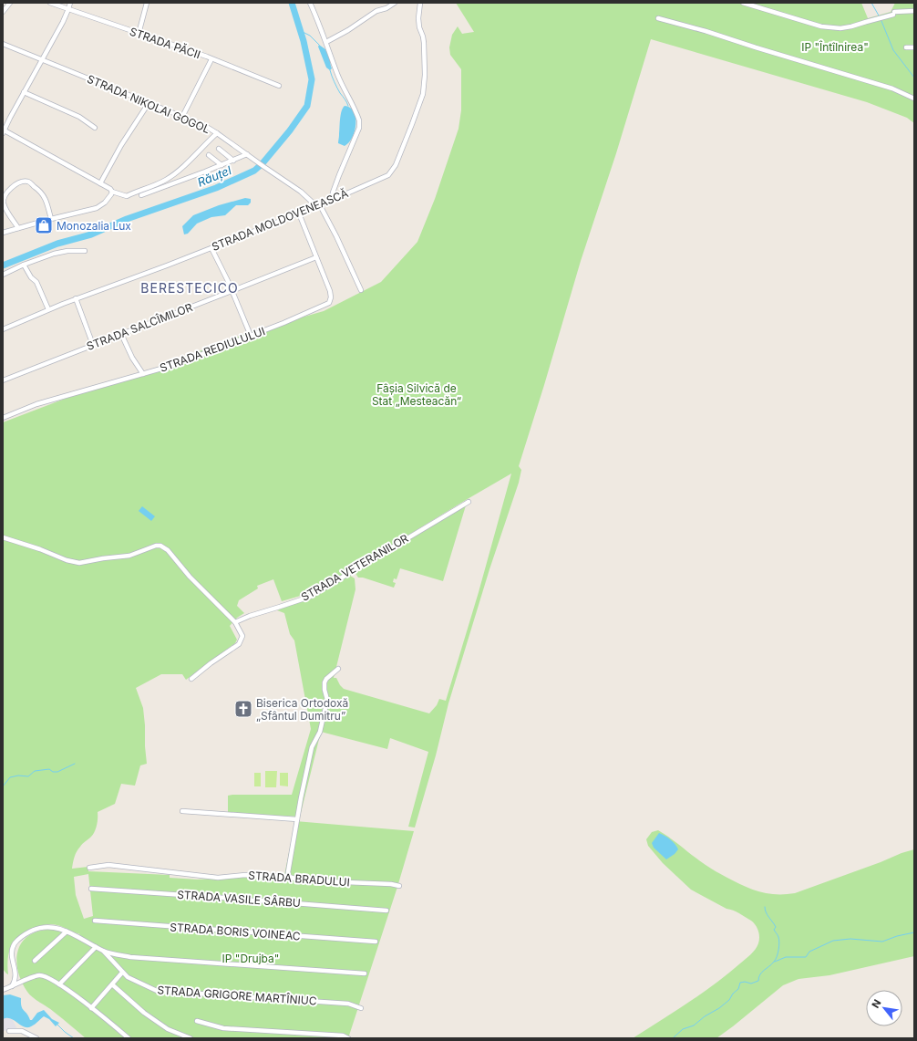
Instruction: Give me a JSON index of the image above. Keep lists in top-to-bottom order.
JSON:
{
  "streets": {
    "street": [
      "STRADA PĂCII",
      "STRADA NIKOLAI GOGOL",
      "STRADA MOLDOVENEASCĂ",
      "STRADA SALCÎMILOR",
      "STRADA REDIULULUI",
      "STRADA VETERANILOR",
      "STRADA BRADULUI",
      "STRADA VASILE SÂRBU",
      "STRADA BORIS VOINEAC",
      "STRADA GRIGORE MARTÎNIUC"
    ]
  },
  "crossings": [
    ["STRADA NIKOLAI GOGOL", "STRADA MOLDOVENEASCĂ"],
    ["STRADA MOLDOVENEASCĂ", "STRADA REDIULULUI"],
    ["STRADA SALCÎMILOR", "STRADA REDIULULUI"]
  ],
  "districts": ["BERESTECICO"],
  "water": ["Răuțel"],
  "parks": ["IP \"Întîlnirea\"", "Fâșia Silvică de Stat „Mesteacăn“", "IP \"Drujba\""],
  "places": {
    "shop": ["Monozalia Lux"],
    "church": ["Biserica Ortodoxă „Sfântul Dumitru”"]
  },
  "north": "top left"
}
